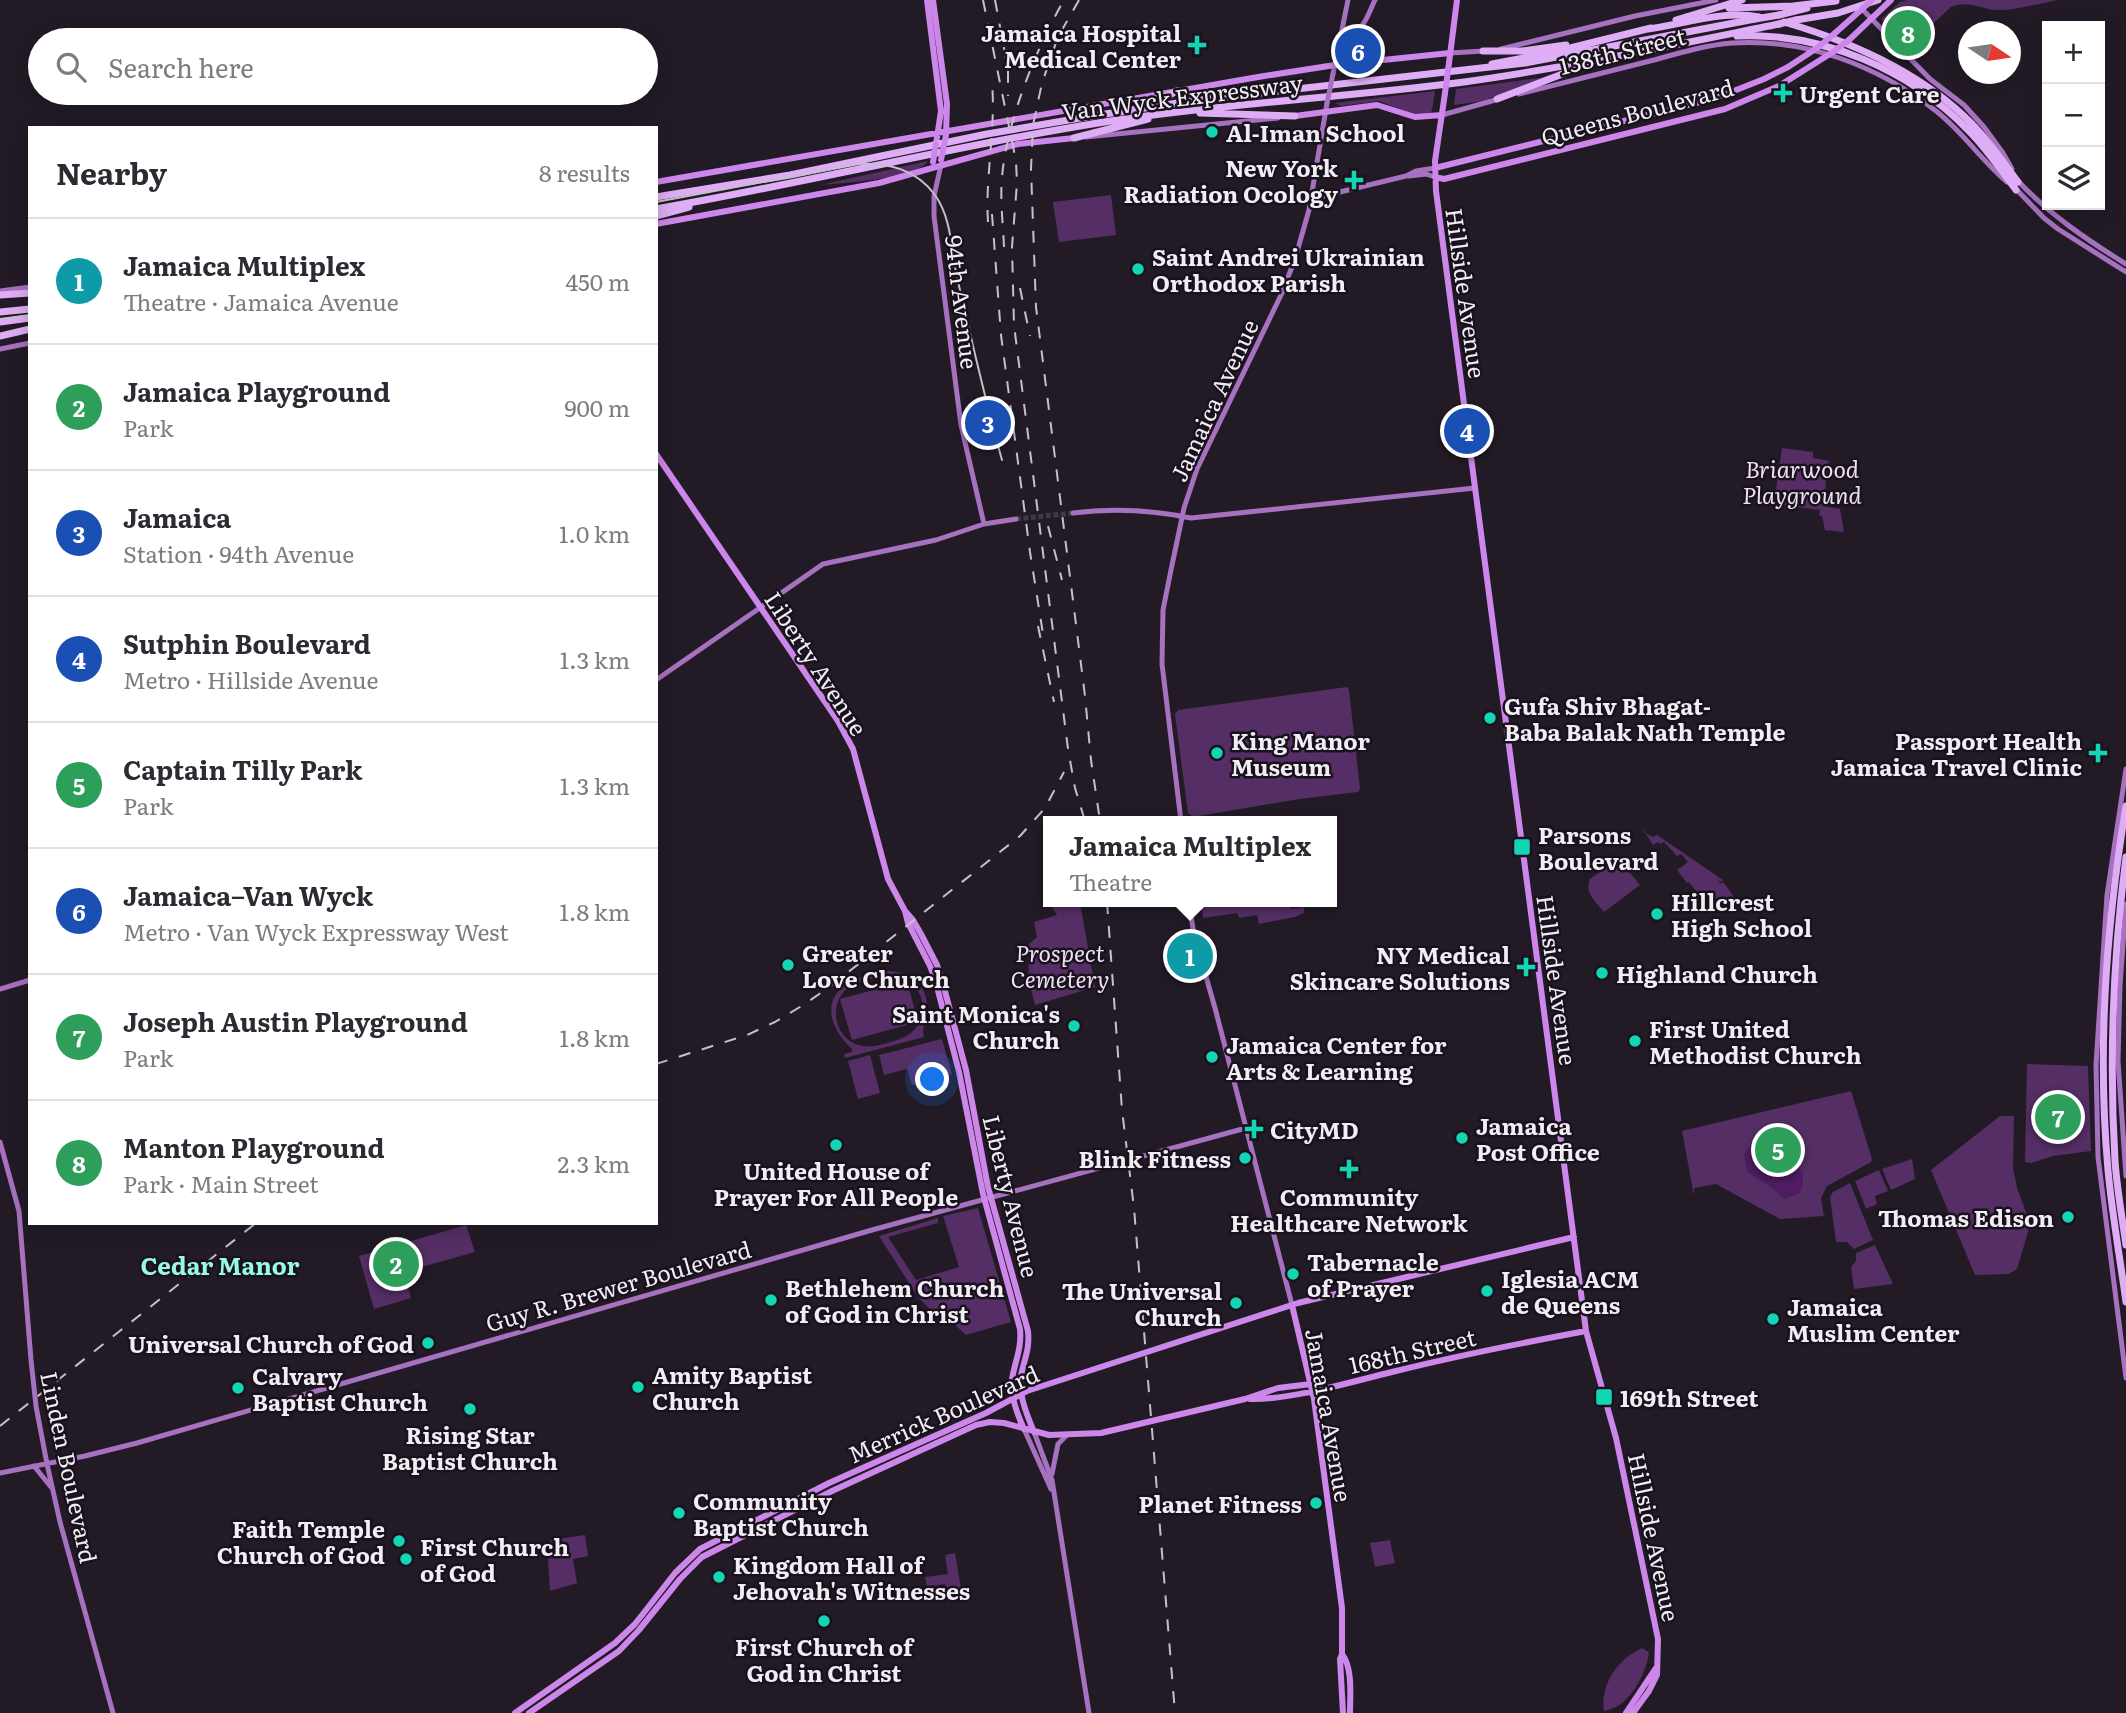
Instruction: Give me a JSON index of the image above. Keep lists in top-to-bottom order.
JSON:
{
  "streets": {
    "highway": ["Van Wyck Expressway"],
    "main road": [
      "138th Street",
      "Queens Boulevard",
      "Hillside Avenue",
      "94th Avenue",
      "Jamaica Avenue",
      "Liberty Avenue",
      "Guy R. Brewer Boulevard",
      "168th Street",
      "Merrick Boulevard",
      "Linden Boulevard"
    ]
  },
  "crossings": [
    ["138th Street", "Van Wyck Expressway"],
    ["138th Street", "Queens Boulevard"],
    ["138th Street", "Hillside Avenue"],
    ["Van Wyck Expressway", "Hillside Avenue"],
    ["Van Wyck Expressway", "94th Avenue"],
    ["Van Wyck Expressway", "Jamaica Avenue"],
    ["Queens Boulevard", "Hillside Avenue"],
    ["Queens Boulevard", "Jamaica Avenue"],
    ["Hillside Avenue", "168th Street"],
    ["Hillside Avenue", "Merrick Boulevard"],
    ["Jamaica Avenue", "Guy R. Brewer Boulevard"],
    ["Jamaica Avenue", "168th Street"],
    ["Jamaica Avenue", "Merrick Boulevard"],
    ["Liberty Avenue", "Guy R. Brewer Boulevard"],
    ["Liberty Avenue", "168th Street"],
    ["Liberty Avenue", "Merrick Boulevard"],
    ["Guy R. Brewer Boulevard", "Linden Boulevard"],
    ["168th Street", "Merrick Boulevard"]
  ],
  "districts": ["Cedar Manor"],
  "parks": ["Briarwood Playground", "Prospect Cemetery"],
  "places": {
    "health": [
      "Jamaica Hospital Medical Center",
      "Urgent Care",
      "New York Radiation Ocology",
      "Passport Health Jamaica Travel Clinic",
      "NY Medical Skincare Solutions",
      "CityMD",
      "Community Healthcare Network"
    ],
    "other": [
      "Al-Iman School",
      "Saint Andrei Ukrainian Orthodox Parish",
      "Gufa Shiv Bhagat- Baba Balak Nath Temple",
      "King Manor Museum",
      "Hillcrest High School",
      "Greater Love Church",
      "Highland Church",
      "Saint Monica's Church",
      "First United Methodist Church",
      "Jamaica Center for Arts & Learning",
      "Jamaica Post Office",
      "United House of Prayer For All People",
      "Blink Fitness",
      "Thomas Edison",
      "Tabernacle of Prayer",
      "Iglesia ACM de Queens",
      "Bethlehem Church of God in Christ",
      "The Universal Church",
      "Jamaica Muslim Center",
      "Universal Church of God",
      "Amity Baptist Church",
      "Calvary Baptist Church",
      "Rising Star Baptist Church",
      "Planet Fitness",
      "Community Baptist Church",
      "Faith Temple Church of God",
      "First Church of God",
      "Kingdom Hall of Jehovah's Witnesses",
      "First Church of God in Christ"
    ],
    "transit": ["Parsons Boulevard", "169th Street"]
  },
  "north": "right",
  "page": {
    "pins": [
      "8",
      "6",
      "3",
      "4",
      "1",
      "7",
      "5",
      "2"
    ],
    "map_buttons": ["+", "−"],
    "search": "Search here",
    "heading": ["Nearby", "8 results"],
    "list": [
      {
        "mark": "1",
        "name": "Jamaica Multiplex",
        "note": "Theatre · Jamaica Avenue",
        "value": "450 m"
      },
      {
        "mark": "2",
        "name": "Jamaica Playground",
        "note": "Park",
        "value": "900 m"
      },
      {
        "mark": "3",
        "name": "Jamaica",
        "note": "Station · 94th Avenue",
        "value": "1.0 km"
      },
      {
        "mark": "4",
        "name": "Sutphin Boulevard",
        "note": "Metro · Hillside Avenue",
        "value": "1.3 km"
      },
      {
        "mark": "5",
        "name": "Captain Tilly Park",
        "note": "Park",
        "value": "1.3 km"
      },
      {
        "mark": "6",
        "name": "Jamaica–Van Wyck",
        "note": "Metro · Van Wyck Expressway West",
        "value": "1.8 km"
      },
      {
        "mark": "7",
        "name": "Joseph Austin Playground",
        "note": "Park",
        "value": "1.8 km"
      },
      {
        "mark": "8",
        "name": "Manton Playground",
        "note": "Park · Main Street",
        "value": "2.3 km"
      }
    ],
    "popup": ["Jamaica Multiplex", "Theatre"]
  }
}
